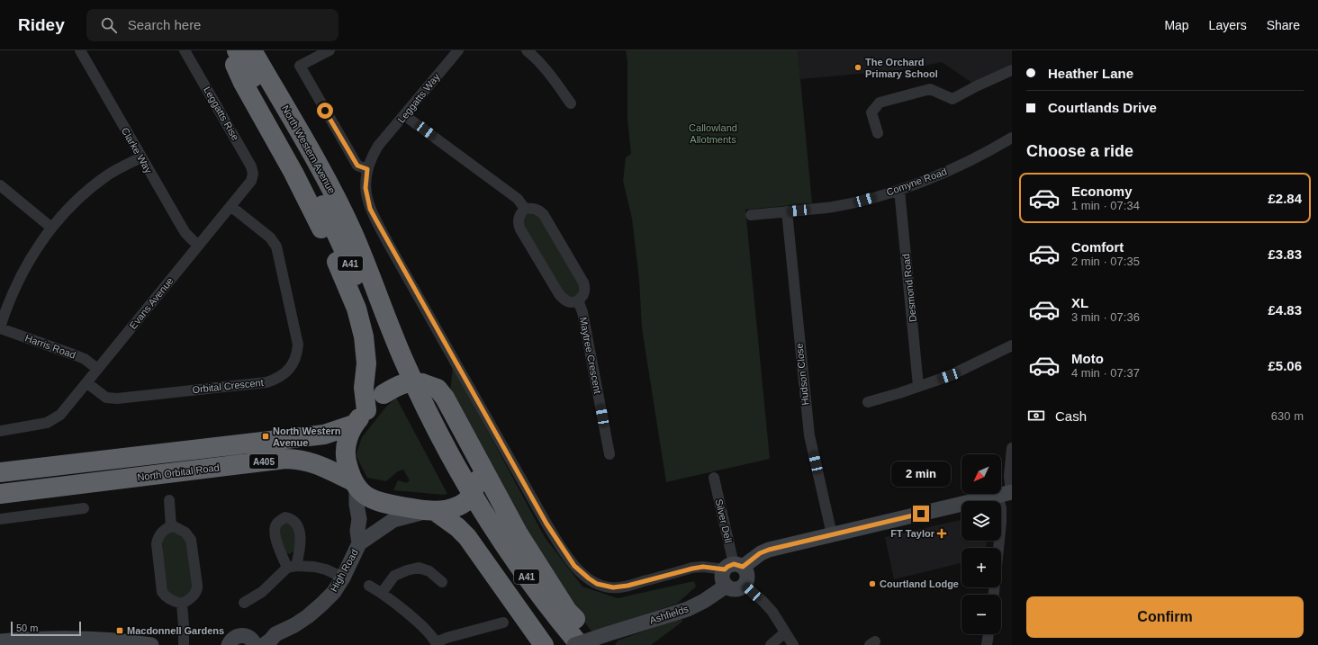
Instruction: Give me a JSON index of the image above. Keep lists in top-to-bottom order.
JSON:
{
  "streets": {
    "highway": [
      "North Western Avenue",
      "A41",
      "A405",
      "North Orbital Road"
    ],
    "street": [
      "Leggatts Way",
      "Leggatts Rise",
      "Clarke Way",
      "Comyne Road",
      "Desmond Road",
      "Evans Avenue",
      "Harris Road",
      "Maytree Crescent",
      "Hudson Close",
      "Orbital Crescent",
      "Silver Dell",
      "High Road",
      "Ashfields"
    ]
  },
  "crossings": [
    ["Leggatts Rise", "Evans Avenue"],
    ["Clarke Way", "Evans Avenue"],
    ["Comyne Road", "Desmond Road"],
    ["Comyne Road", "Hudson Close"],
    ["Evans Avenue", "Harris Road"],
    ["Evans Avenue", "Orbital Crescent"],
    ["North Orbital Road", "High Road"],
    ["Silver Dell", "Ashfields"]
  ],
  "parks": ["Callowland Allotments"],
  "places": {
    "other": ["The Orchard Primary School", "Courtland Lodge"],
    "transit": ["North Western Avenue", "Macdonnell Gardens"],
    "health": ["FT Taylor"]
  },
  "scale_bar": "50 m",
  "north": "bottom left",
  "page": {
    "header": "Ridey",
    "search": "Search here",
    "nav": ["Map", "Layers", "Share"],
    "banner": ["Heather Lane", "Courtlands Drive"],
    "heading": "Choose a ride",
    "list": [
      {
        "name": "Economy",
        "note": "1 min · 07:34",
        "value": "£2.84"
      },
      {
        "name": "Comfort",
        "note": "2 min · 07:35",
        "value": "£3.83"
      },
      {
        "name": "XL",
        "note": "3 min · 07:36",
        "value": "£4.83"
      },
      {
        "name": "Moto",
        "note": "4 min · 07:37",
        "value": "£5.06"
      }
    ],
    "pay": ["Cash", "630 m"],
    "map_buttons": ["+", "−"],
    "bubble": "2 min",
    "buttons": "Confirm",
    "scale": "50 m"
  }
}
